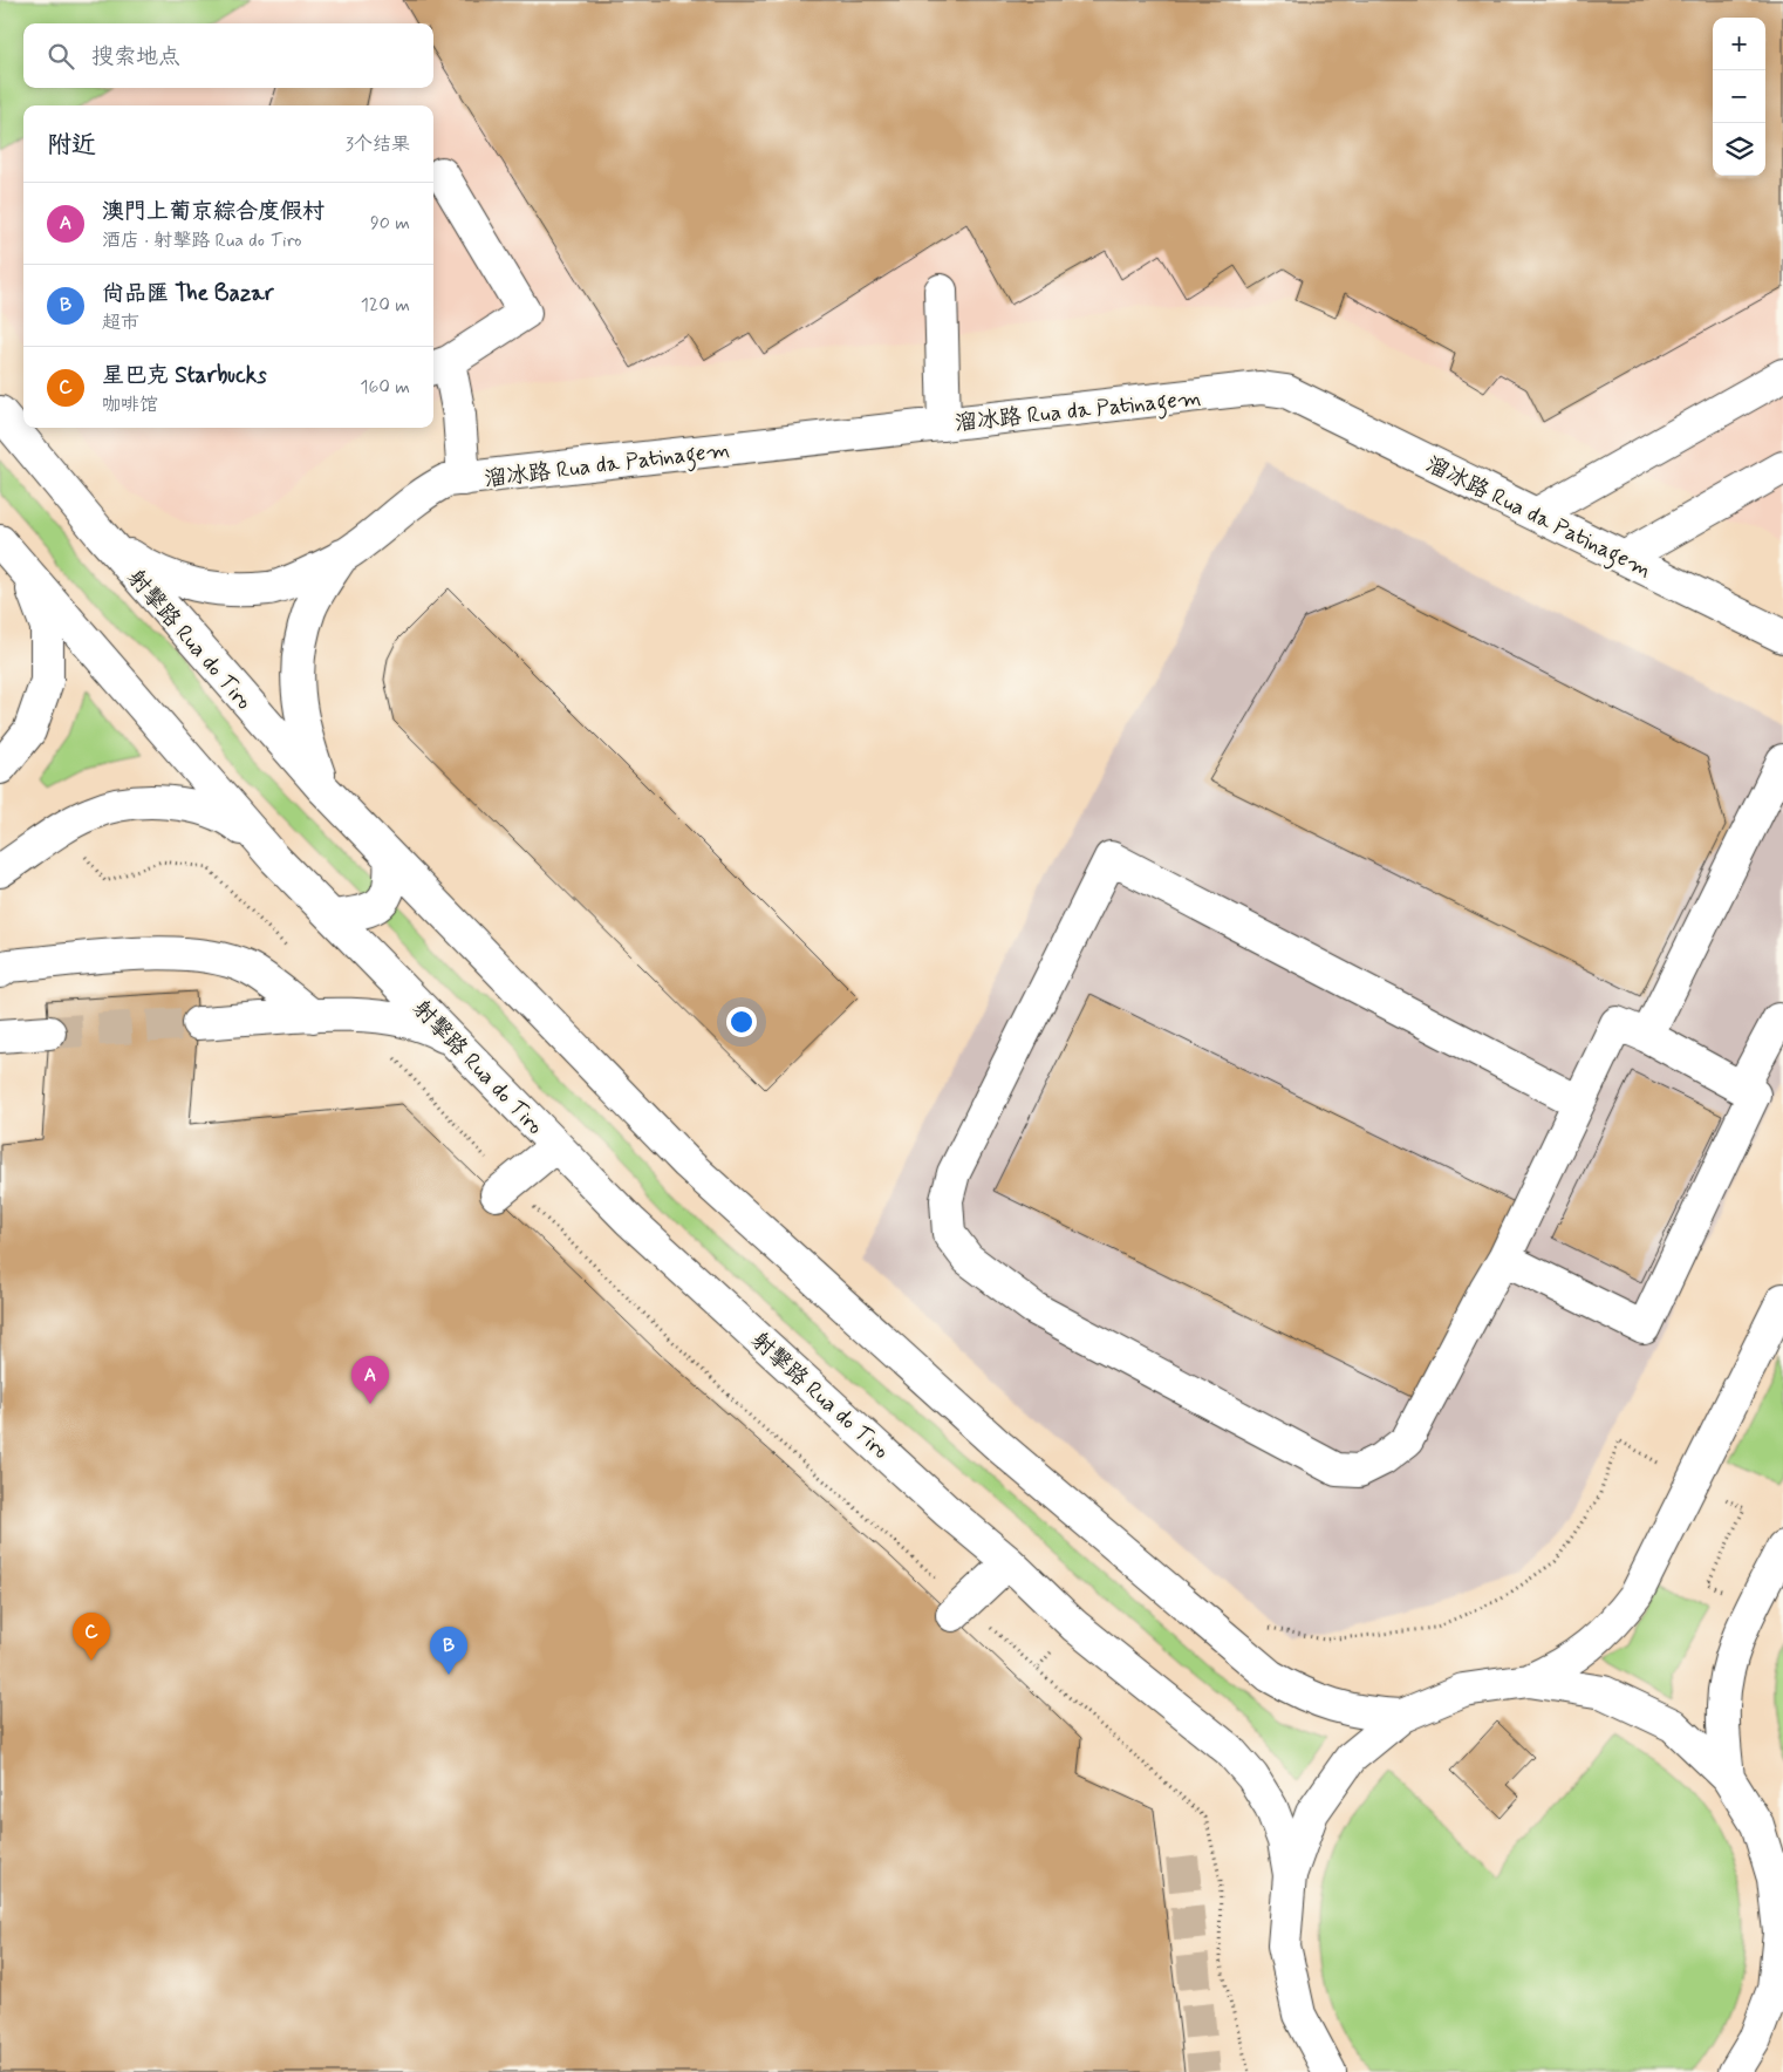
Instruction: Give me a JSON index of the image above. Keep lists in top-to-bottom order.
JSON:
{
  "streets": {
    "street": ["溜冰路 Rua da Patinagem", "射擊路 Rua do Tiro"]
  },
  "crossings": [
    ["溜冰路 Rua da Patinagem", "射擊路 Rua do Tiro"]
  ],
  "page": {
    "map_buttons": ["+", "−"],
    "search": "搜索地点",
    "heading": ["附近", "3个结果"],
    "list": [
      {
        "mark": "A",
        "name": "澳門上葡京綜合度假村",
        "note": "酒店 · 射擊路 Rua do Tiro",
        "value": "90 m"
      },
      {
        "mark": "B",
        "name": "尚品匯 The Bazar",
        "note": "超市",
        "value": "120 m"
      },
      {
        "mark": "C",
        "name": "星巴克 Starbucks",
        "note": "咖啡馆",
        "value": "160 m"
      }
    ],
    "pins": ["A", "C", "B"]
  }
}
